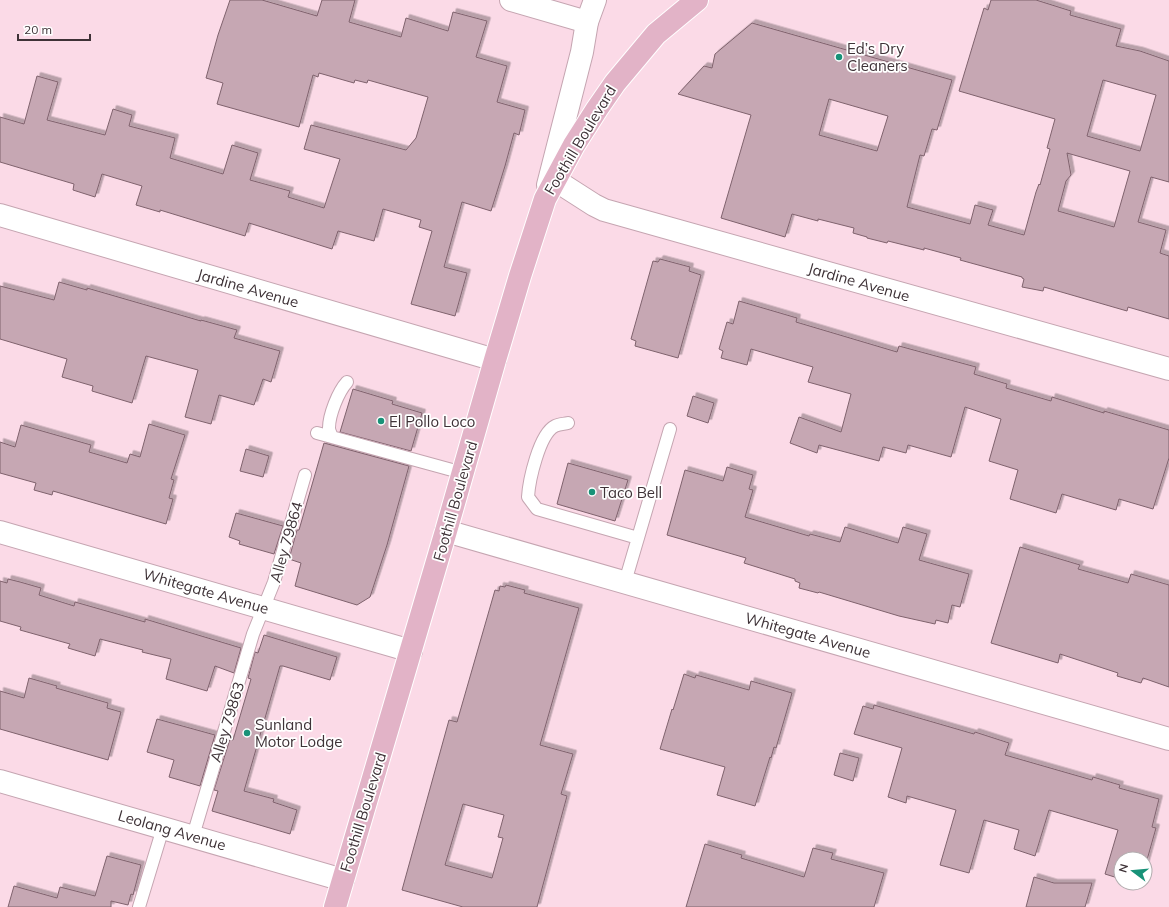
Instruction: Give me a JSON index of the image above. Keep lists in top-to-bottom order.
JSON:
{
  "streets": {
    "main road": ["Foothill Boulevard"],
    "street": ["Jardine Avenue", "Whitegate Avenue", "Leolang Avenue"],
    "lane": ["Alley 79864", "Alley 79863"]
  },
  "crossings": [
    ["Foothill Boulevard", "Jardine Avenue"],
    ["Foothill Boulevard", "Whitegate Avenue"],
    ["Foothill Boulevard", "Leolang Avenue"],
    ["Alley 79864", "Whitegate Avenue"],
    ["Alley 79864", "Alley 79863"],
    ["Whitegate Avenue", "Alley 79863"],
    ["Alley 79863", "Leolang Avenue"]
  ],
  "places": [
    "Ed’s Dry Cleaners",
    "El Pollo Loco",
    "Taco Bell",
    "Sunland Motor Lodge"
  ],
  "scale_bar": "20 m",
  "north": "left"
}
